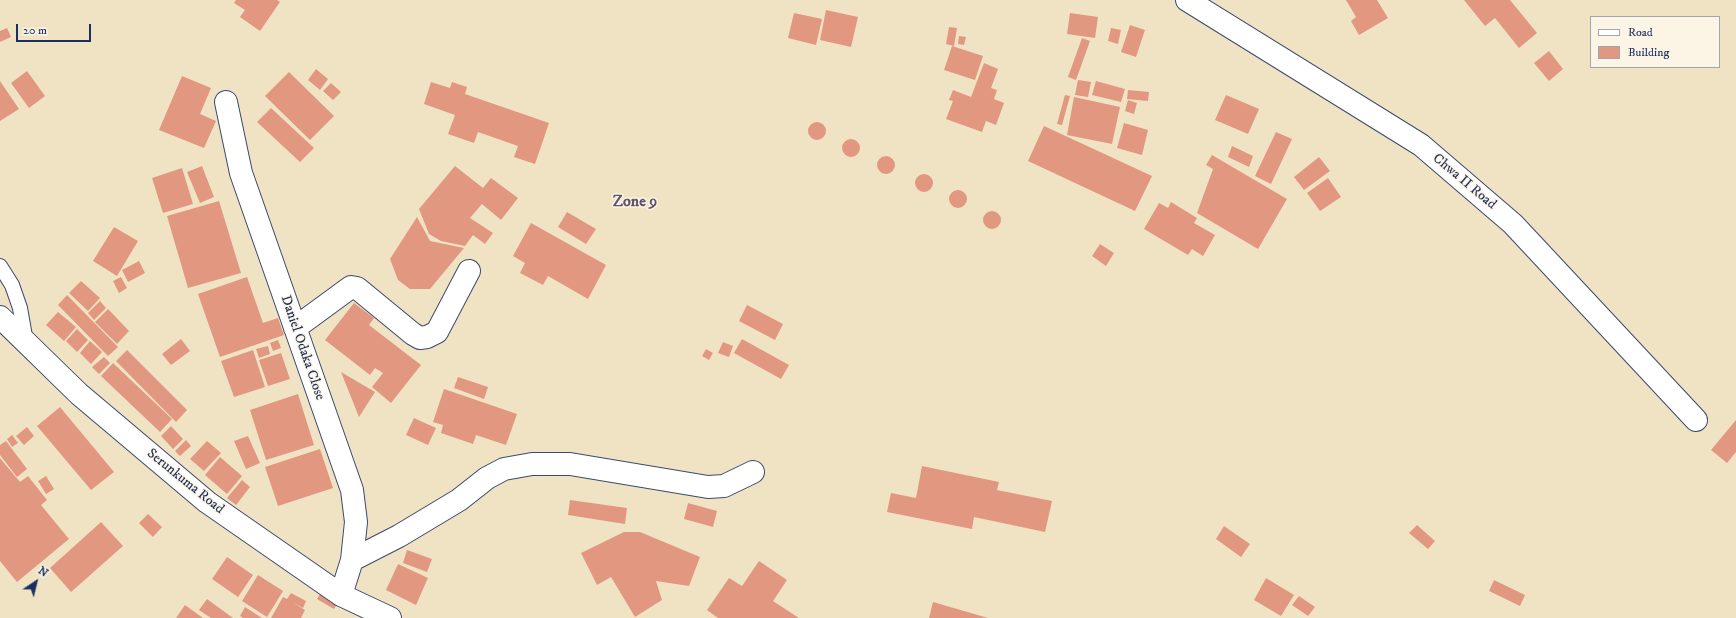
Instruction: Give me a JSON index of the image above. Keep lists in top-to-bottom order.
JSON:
{
  "streets": {
    "street": ["Chwa II Road", "Daniel Odaka Close", "Serunkuma Road"]
  },
  "crossings": [
    ["Daniel Odaka Close", "Serunkuma Road"]
  ],
  "districts": ["Zone 9"],
  "legend": ["Road", "Building"],
  "scale_bar": "20 m",
  "north": "top right"
}
